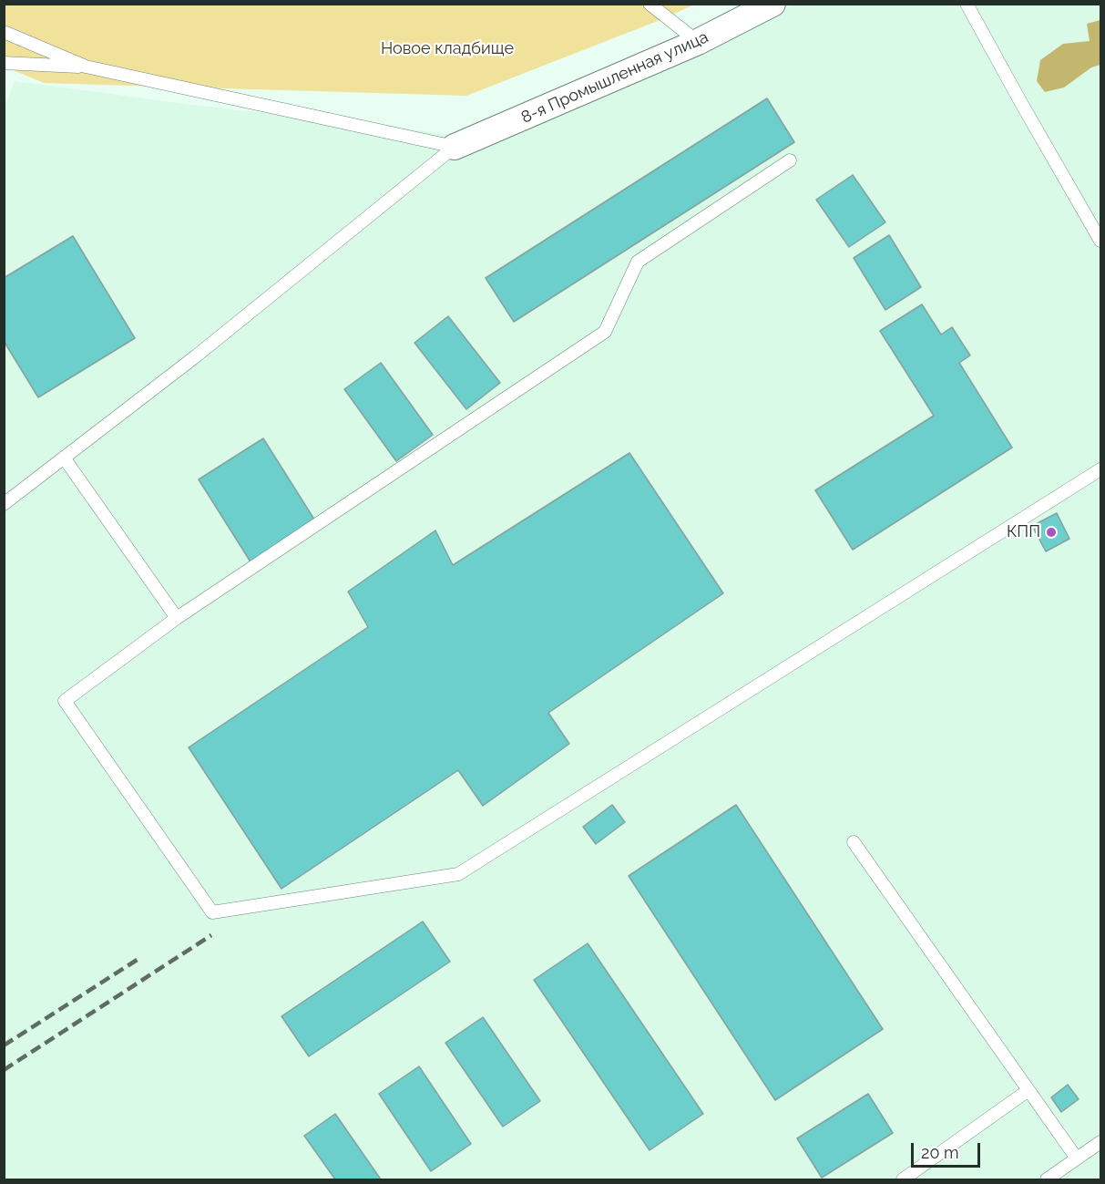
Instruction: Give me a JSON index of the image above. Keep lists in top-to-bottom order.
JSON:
{
  "streets": {
    "street": ["8-я Промышленная улица"]
  },
  "parks": ["Новое кладбище"],
  "places": ["КПП"],
  "scale_bar": "20 m"
}
